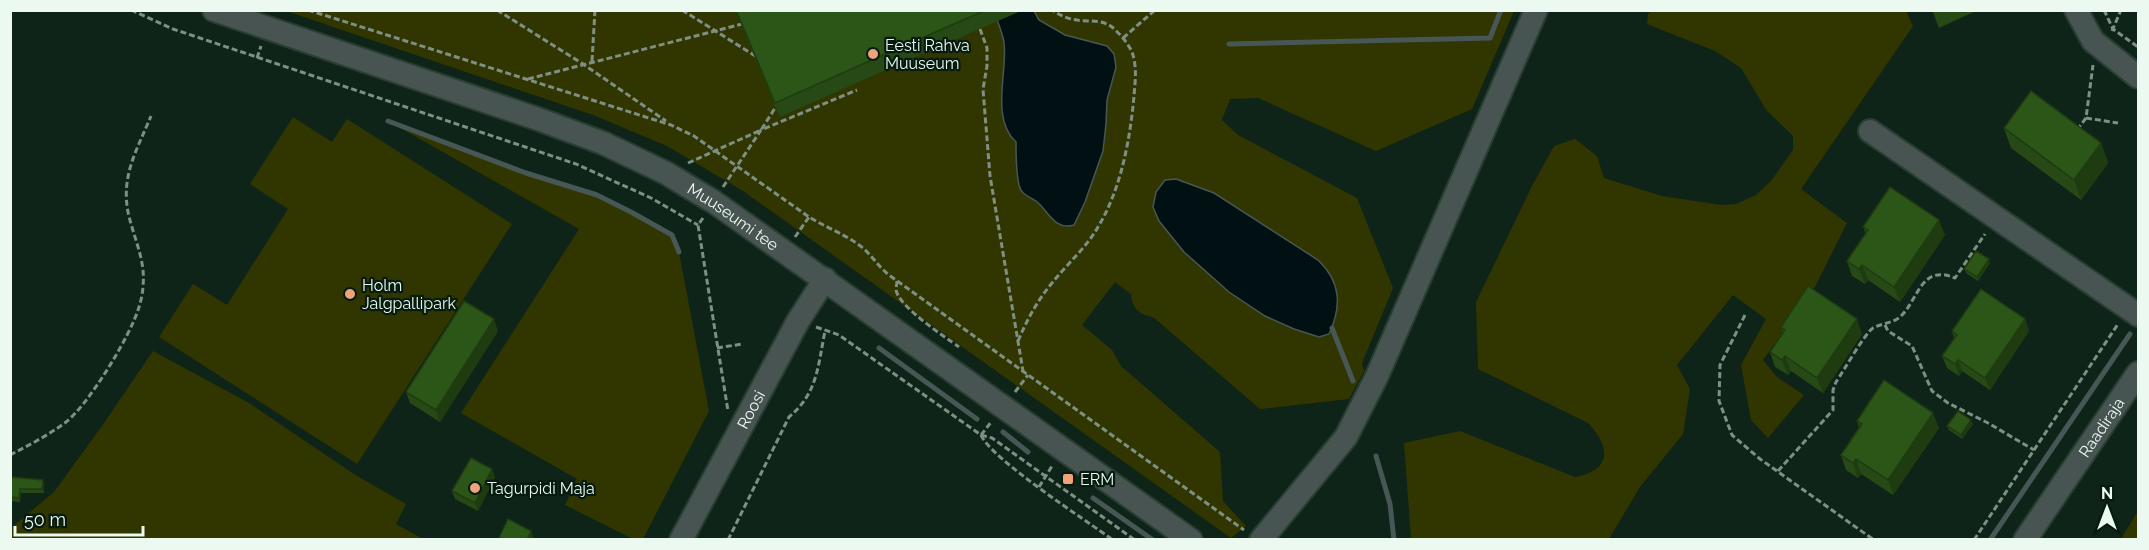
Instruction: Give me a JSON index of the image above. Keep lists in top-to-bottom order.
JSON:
{
  "streets": {
    "street": ["Muuseumi tee", "Roosi", "Raadiraja"]
  },
  "crossings": [
    ["Muuseumi tee", "Roosi"]
  ],
  "places": {
    "other": ["Eesti Rahva Muuseum", "Holm Jalgpallipark", "Tagurpidi Maja"],
    "transit": ["ERM"]
  },
  "scale_bar": "50 m",
  "north": "top"
}
